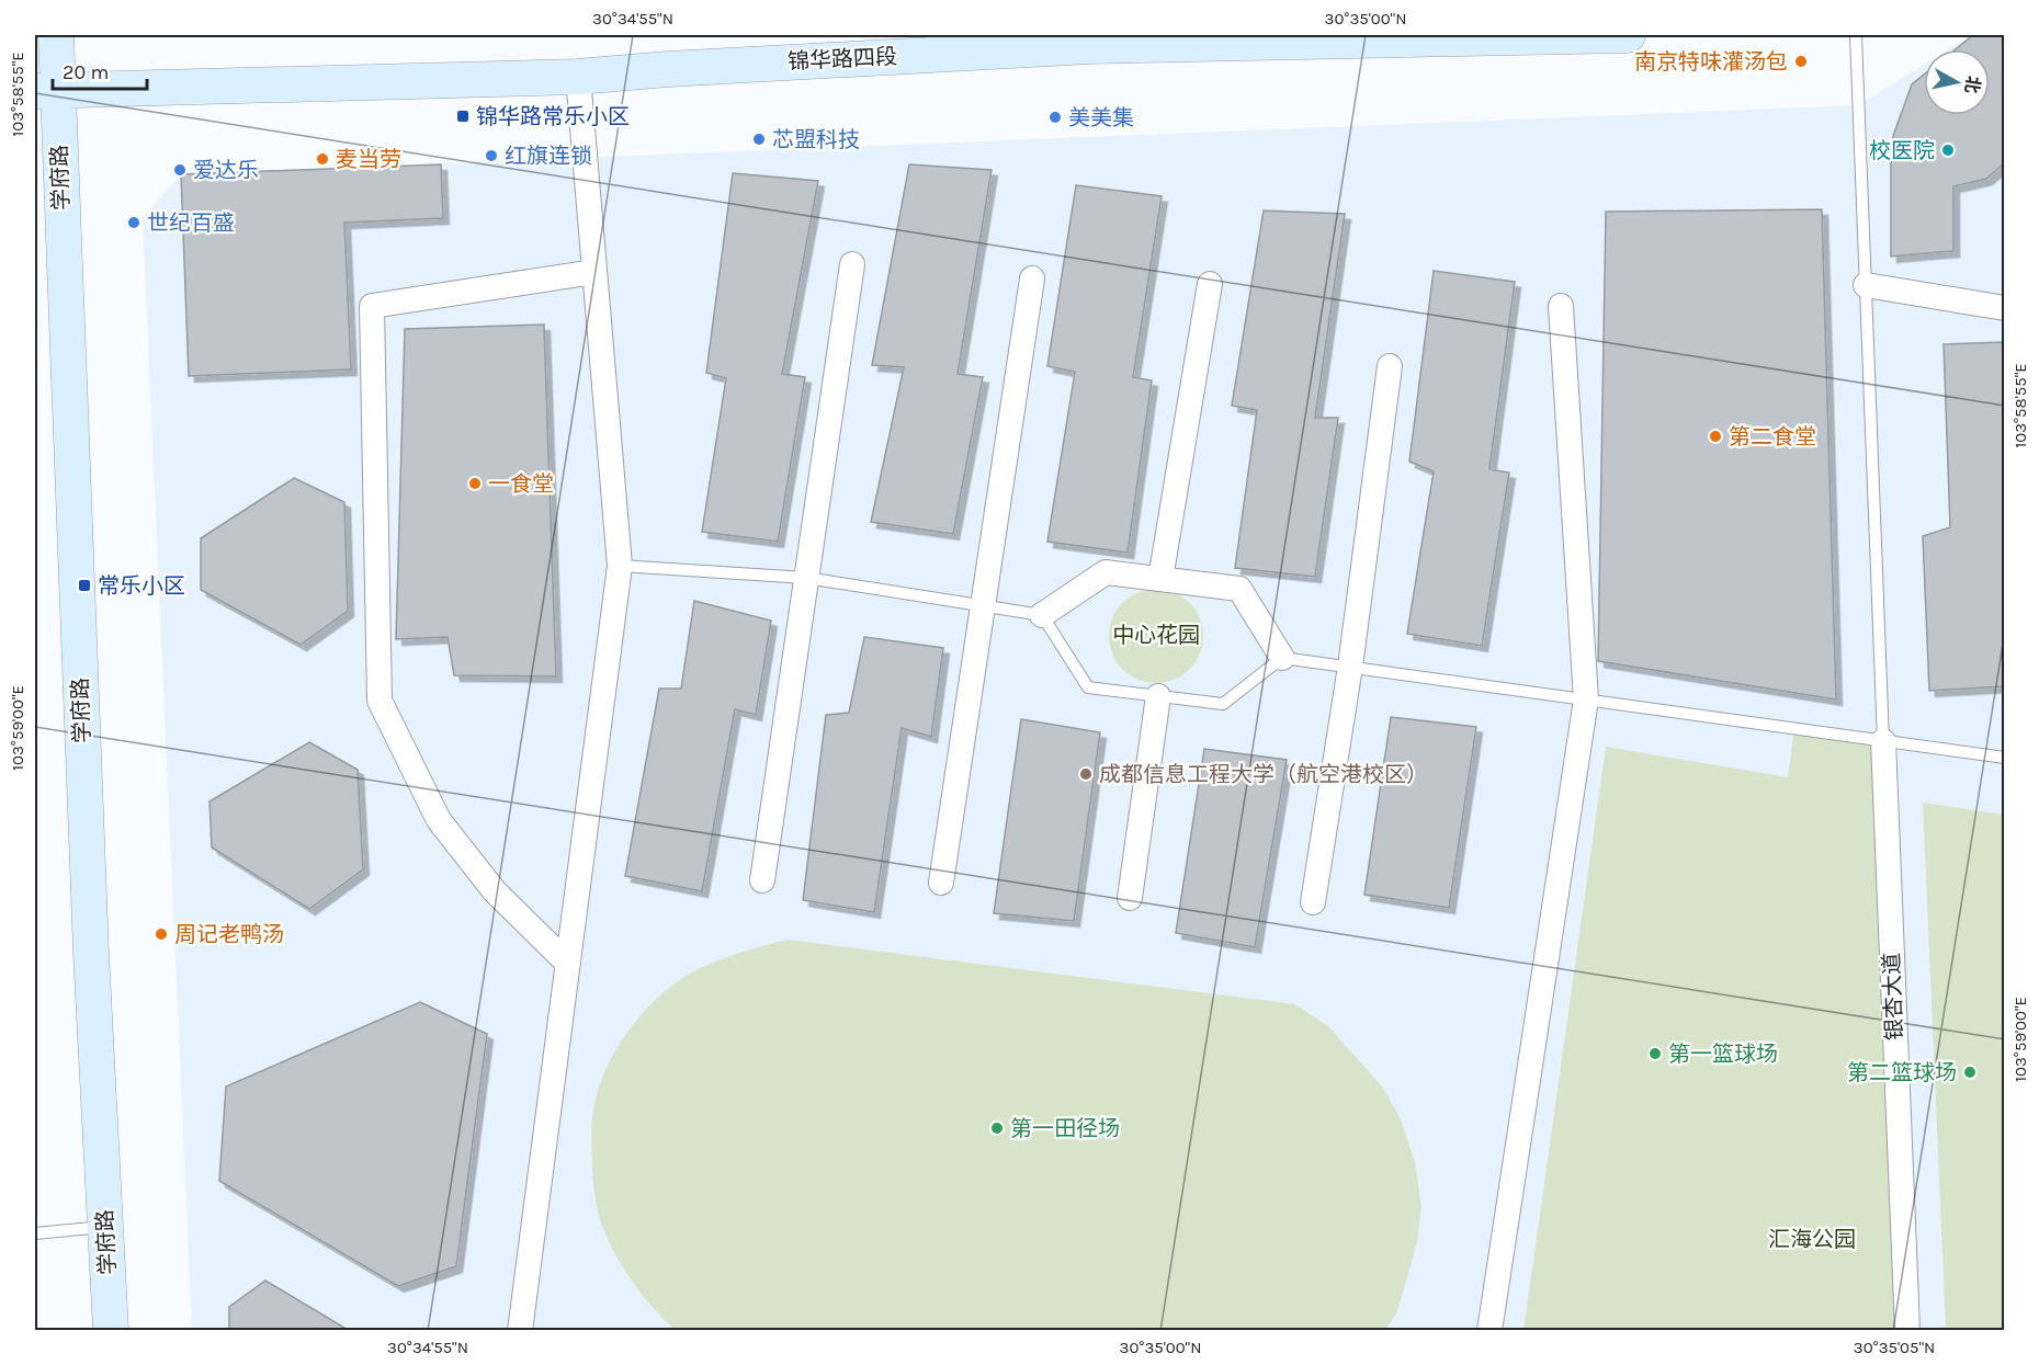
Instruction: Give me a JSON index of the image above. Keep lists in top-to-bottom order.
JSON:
{
  "streets": {
    "main road": ["锦华路四段", "学府路"],
    "street": ["银杏大道"]
  },
  "crossings": [
    ["锦华路四段", "学府路"]
  ],
  "parks": ["中心花园", "汇海公园"],
  "places": {
    "other": [
      "南京特味灌汤包",
      "美美集",
      "芯盟科技",
      "校医院",
      "红旗连锁",
      "麦当劳",
      "爱达乐",
      "世纪百盛",
      "第二食堂",
      "一食堂",
      "成都信息工程大学（航空港校区）",
      "周记老鸭汤",
      "第一篮球场",
      "第二篮球场",
      "第一田径场"
    ],
    "transit": ["锦华路常乐小区", "常乐小区"]
  },
  "scale_bar": "20 m",
  "north": "right",
  "coordinates": [
    "30°34'55\"N",
    "30°35'00\"N",
    "103°58'55\"E",
    "103°59'00\"E",
    "30°35'05\"N"
  ]
}
